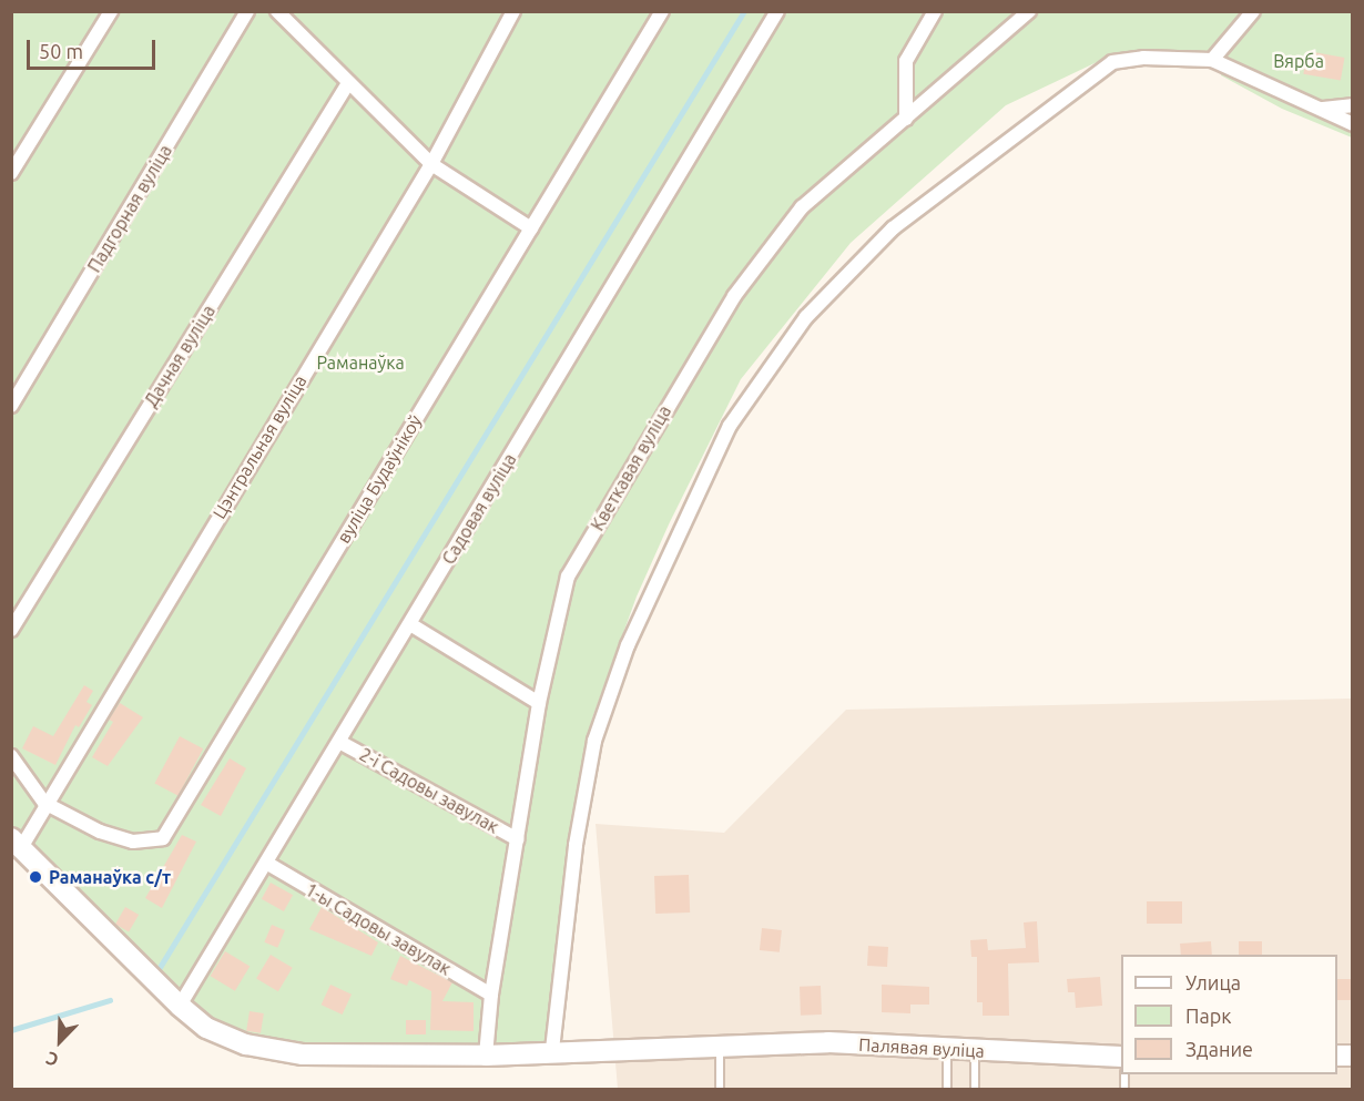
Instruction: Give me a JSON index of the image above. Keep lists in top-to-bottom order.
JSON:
{
  "streets": {
    "main road": ["Палявая вуліца"],
    "street": [
      "Падгорная вуліца",
      "Дачная вуліца",
      "Цэнтральная вуліца",
      "Кветкавая вуліца",
      "вуліца Будаўнікоў",
      "Садовая вуліца",
      "2-і Садовы завулак",
      "1-ы Садовы завулак"
    ]
  },
  "crossings": [
    ["Цэнтральная вуліца", "вуліца Будаўнікоў"],
    ["Цэнтральная вуліца", "Палявая вуліца"],
    ["Кветкавая вуліца", "2-і Садовы завулак"],
    ["Кветкавая вуліца", "1-ы Садовы завулак"],
    ["Кветкавая вуліца", "Палявая вуліца"],
    ["Садовая вуліца", "2-і Садовы завулак"],
    ["Садовая вуліца", "1-ы Садовы завулак"],
    ["Садовая вуліца", "Палявая вуліца"]
  ],
  "parks": ["Вярба", "Раманаўка"],
  "places": ["Раманаўка с/т"],
  "legend": ["Улица", "Парк", "Здание"],
  "scale_bar": "50 m",
  "north": "bottom left"
}
